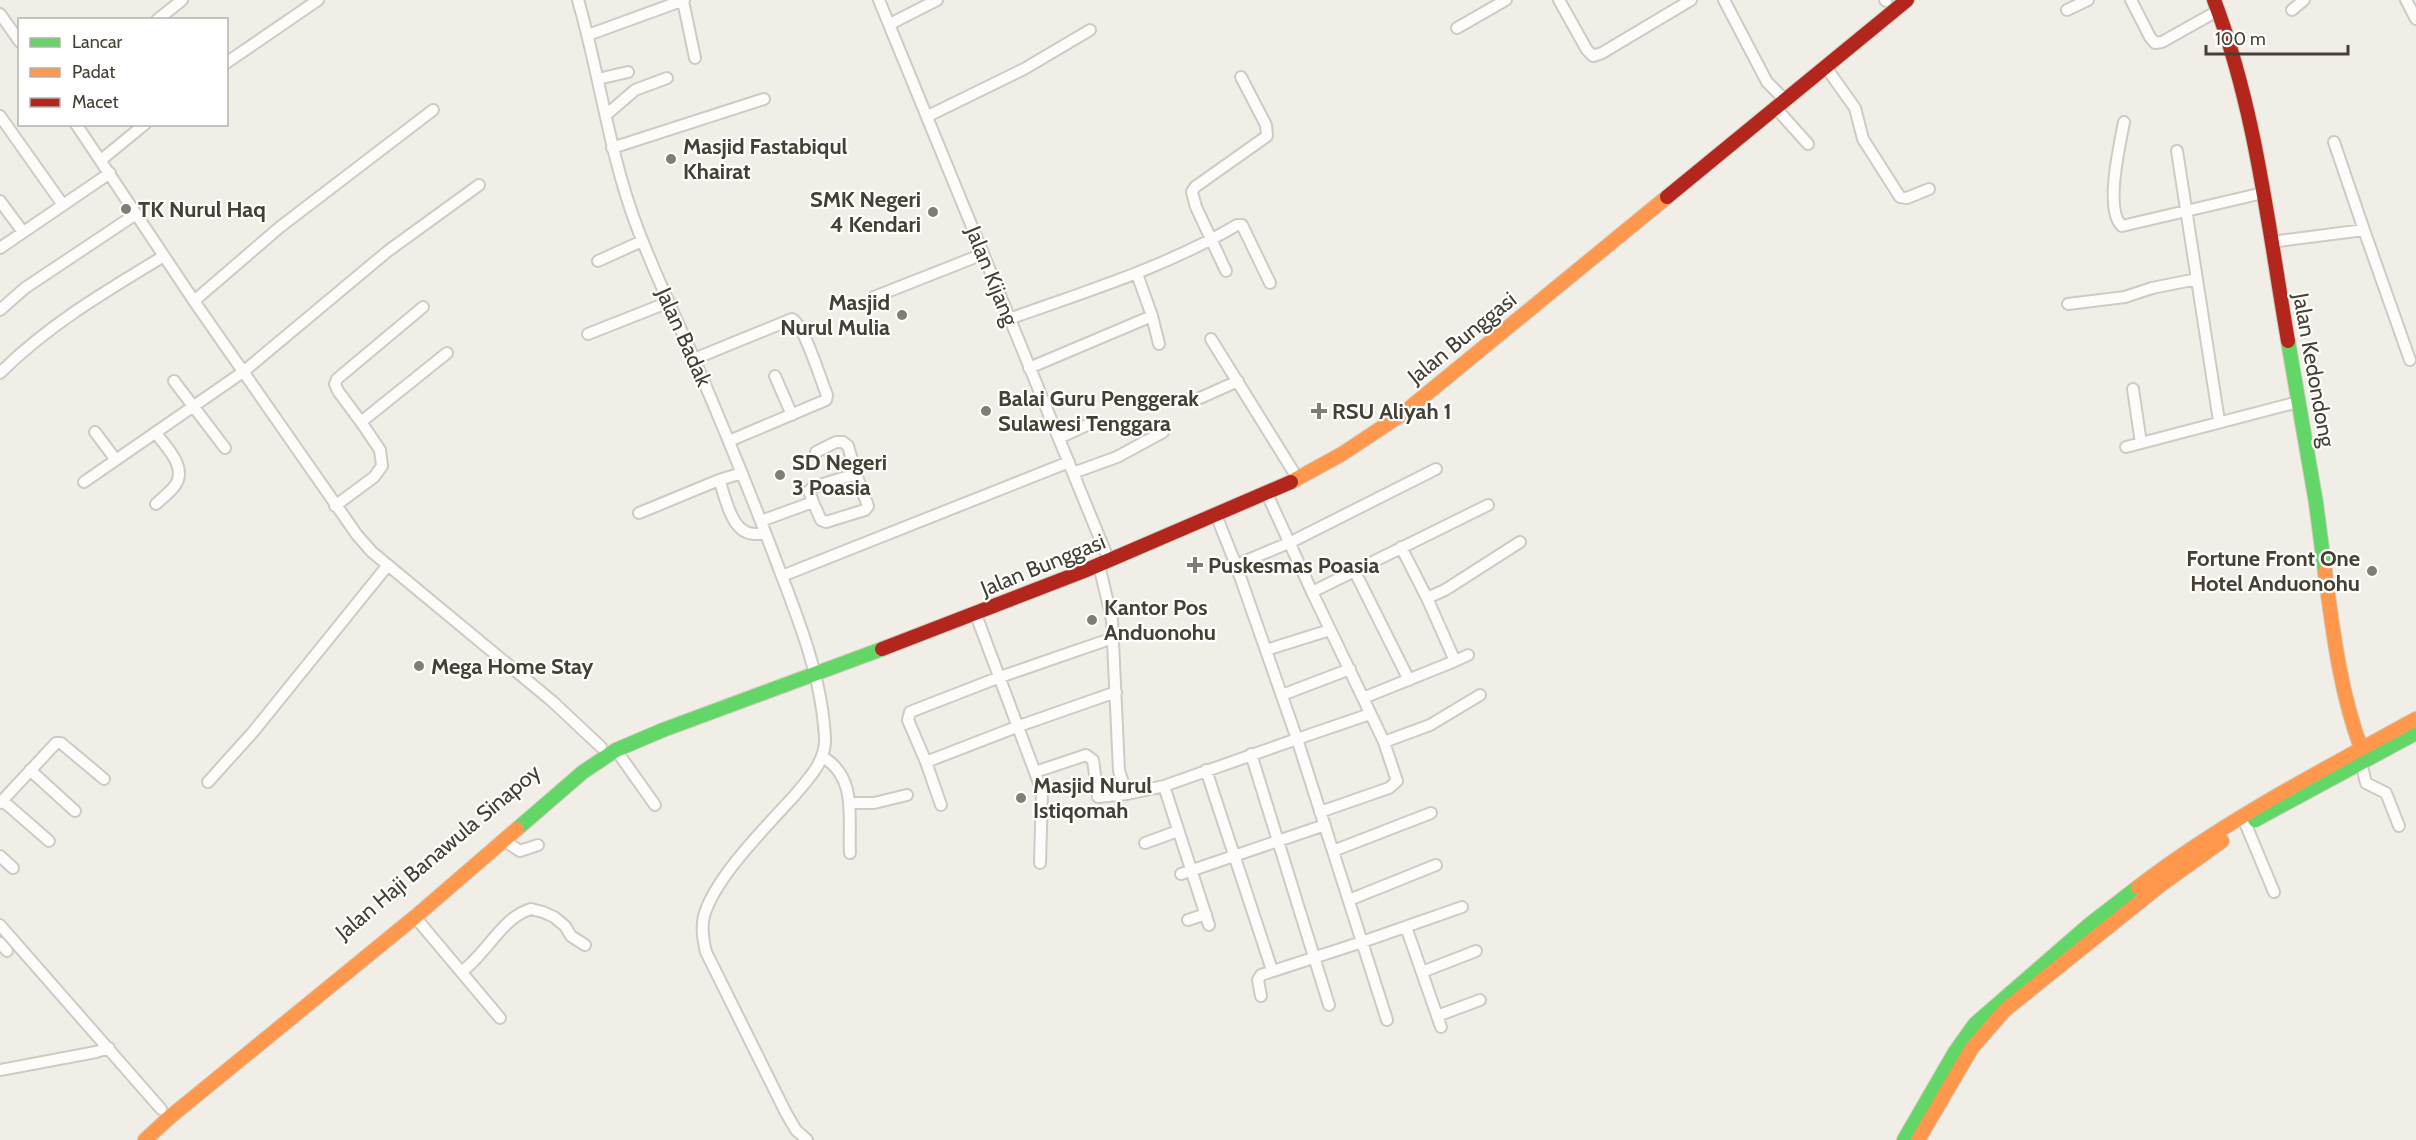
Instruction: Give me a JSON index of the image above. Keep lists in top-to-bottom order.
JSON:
{
  "streets": {
    "main road": ["Jalan Bunggasi", "Jalan Kedondong", "Jalan Haji Banawula Sinapoy"],
    "street": ["Jalan Kijang", "Jalan Badak"]
  },
  "crossings": [
    ["Jalan Kijang", "Jalan Bunggasi"],
    ["Jalan Badak", "Jalan Bunggasi"],
    ["Jalan Badak", "Jalan Haji Banawula Sinapoy"],
    ["Jalan Bunggasi", "Jalan Haji Banawula Sinapoy"]
  ],
  "places": {
    "other": [
      "Masjid Fastabiqul Khairat",
      "TK Nurul Haq",
      "SMK Negeri 4 Kendari",
      "Masjid Nurul Mulia",
      "Balai Guru Penggerak Sulawesi Tenggara",
      "SD Negeri 3 Poasia",
      "Fortune Front One Hotel Anduonohu",
      "Kantor Pos Anduonohu",
      "Mega Home Stay",
      "Masjid Nurul Istiqomah"
    ],
    "health": ["RSU Aliyah 1", "Puskesmas Poasia"]
  },
  "legend": ["Lancar", "Padat", "Macet"],
  "scale_bar": "100 m"
}
